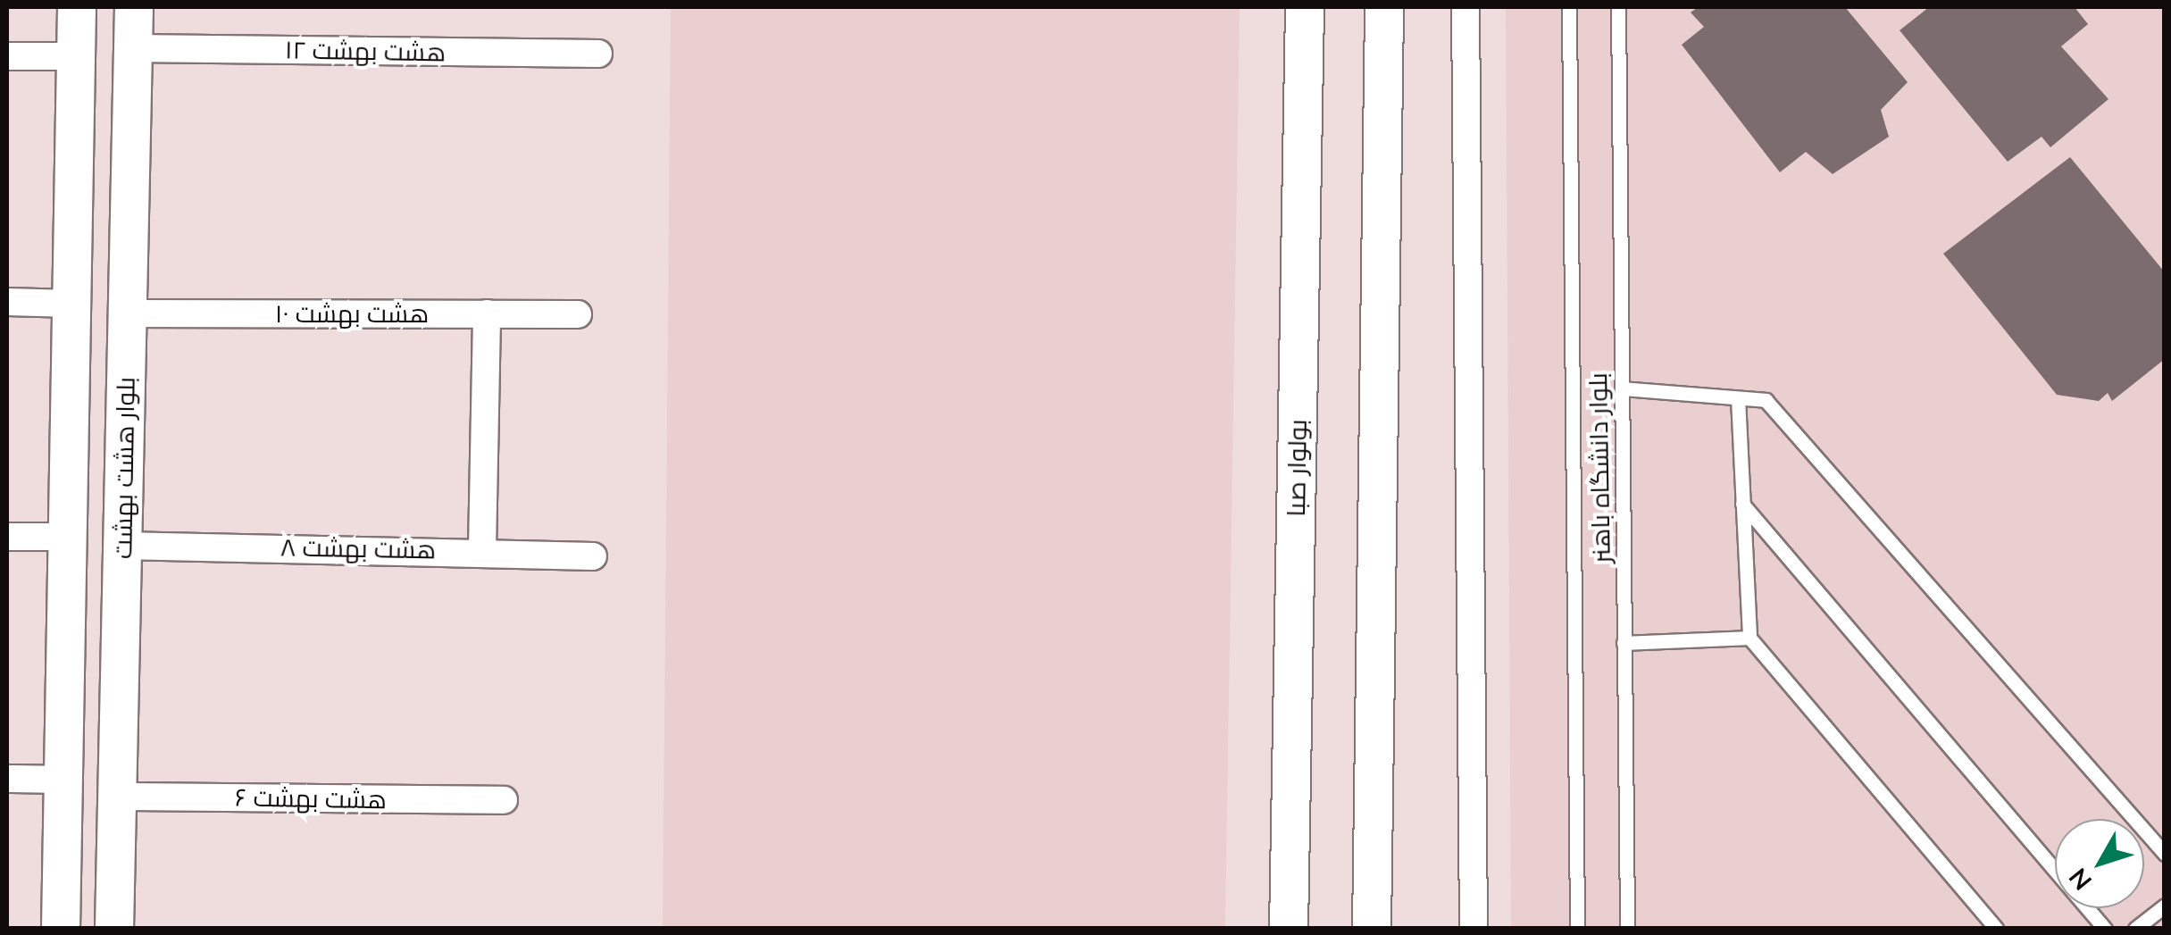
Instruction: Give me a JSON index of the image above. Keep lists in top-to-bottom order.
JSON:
{
  "streets": {
    "street": [
      "هشت بهشت ۱۲",
      "هشت بهشت ۱۰",
      "بلوار هشت بهشت",
      "بولوار صبا",
      "هشت بهشت ۸",
      "هشت بهشت ۶"
    ],
    "lane": ["بلوار دانشگاه باهنر"]
  },
  "crossings": [
    ["هشت بهشت ۱۲", "بلوار هشت بهشت"],
    ["هشت بهشت ۱۰", "بلوار هشت بهشت"],
    ["بلوار هشت بهشت", "هشت بهشت ۸"],
    ["بلوار هشت بهشت", "هشت بهشت ۶"]
  ],
  "north": "bottom left"
}
